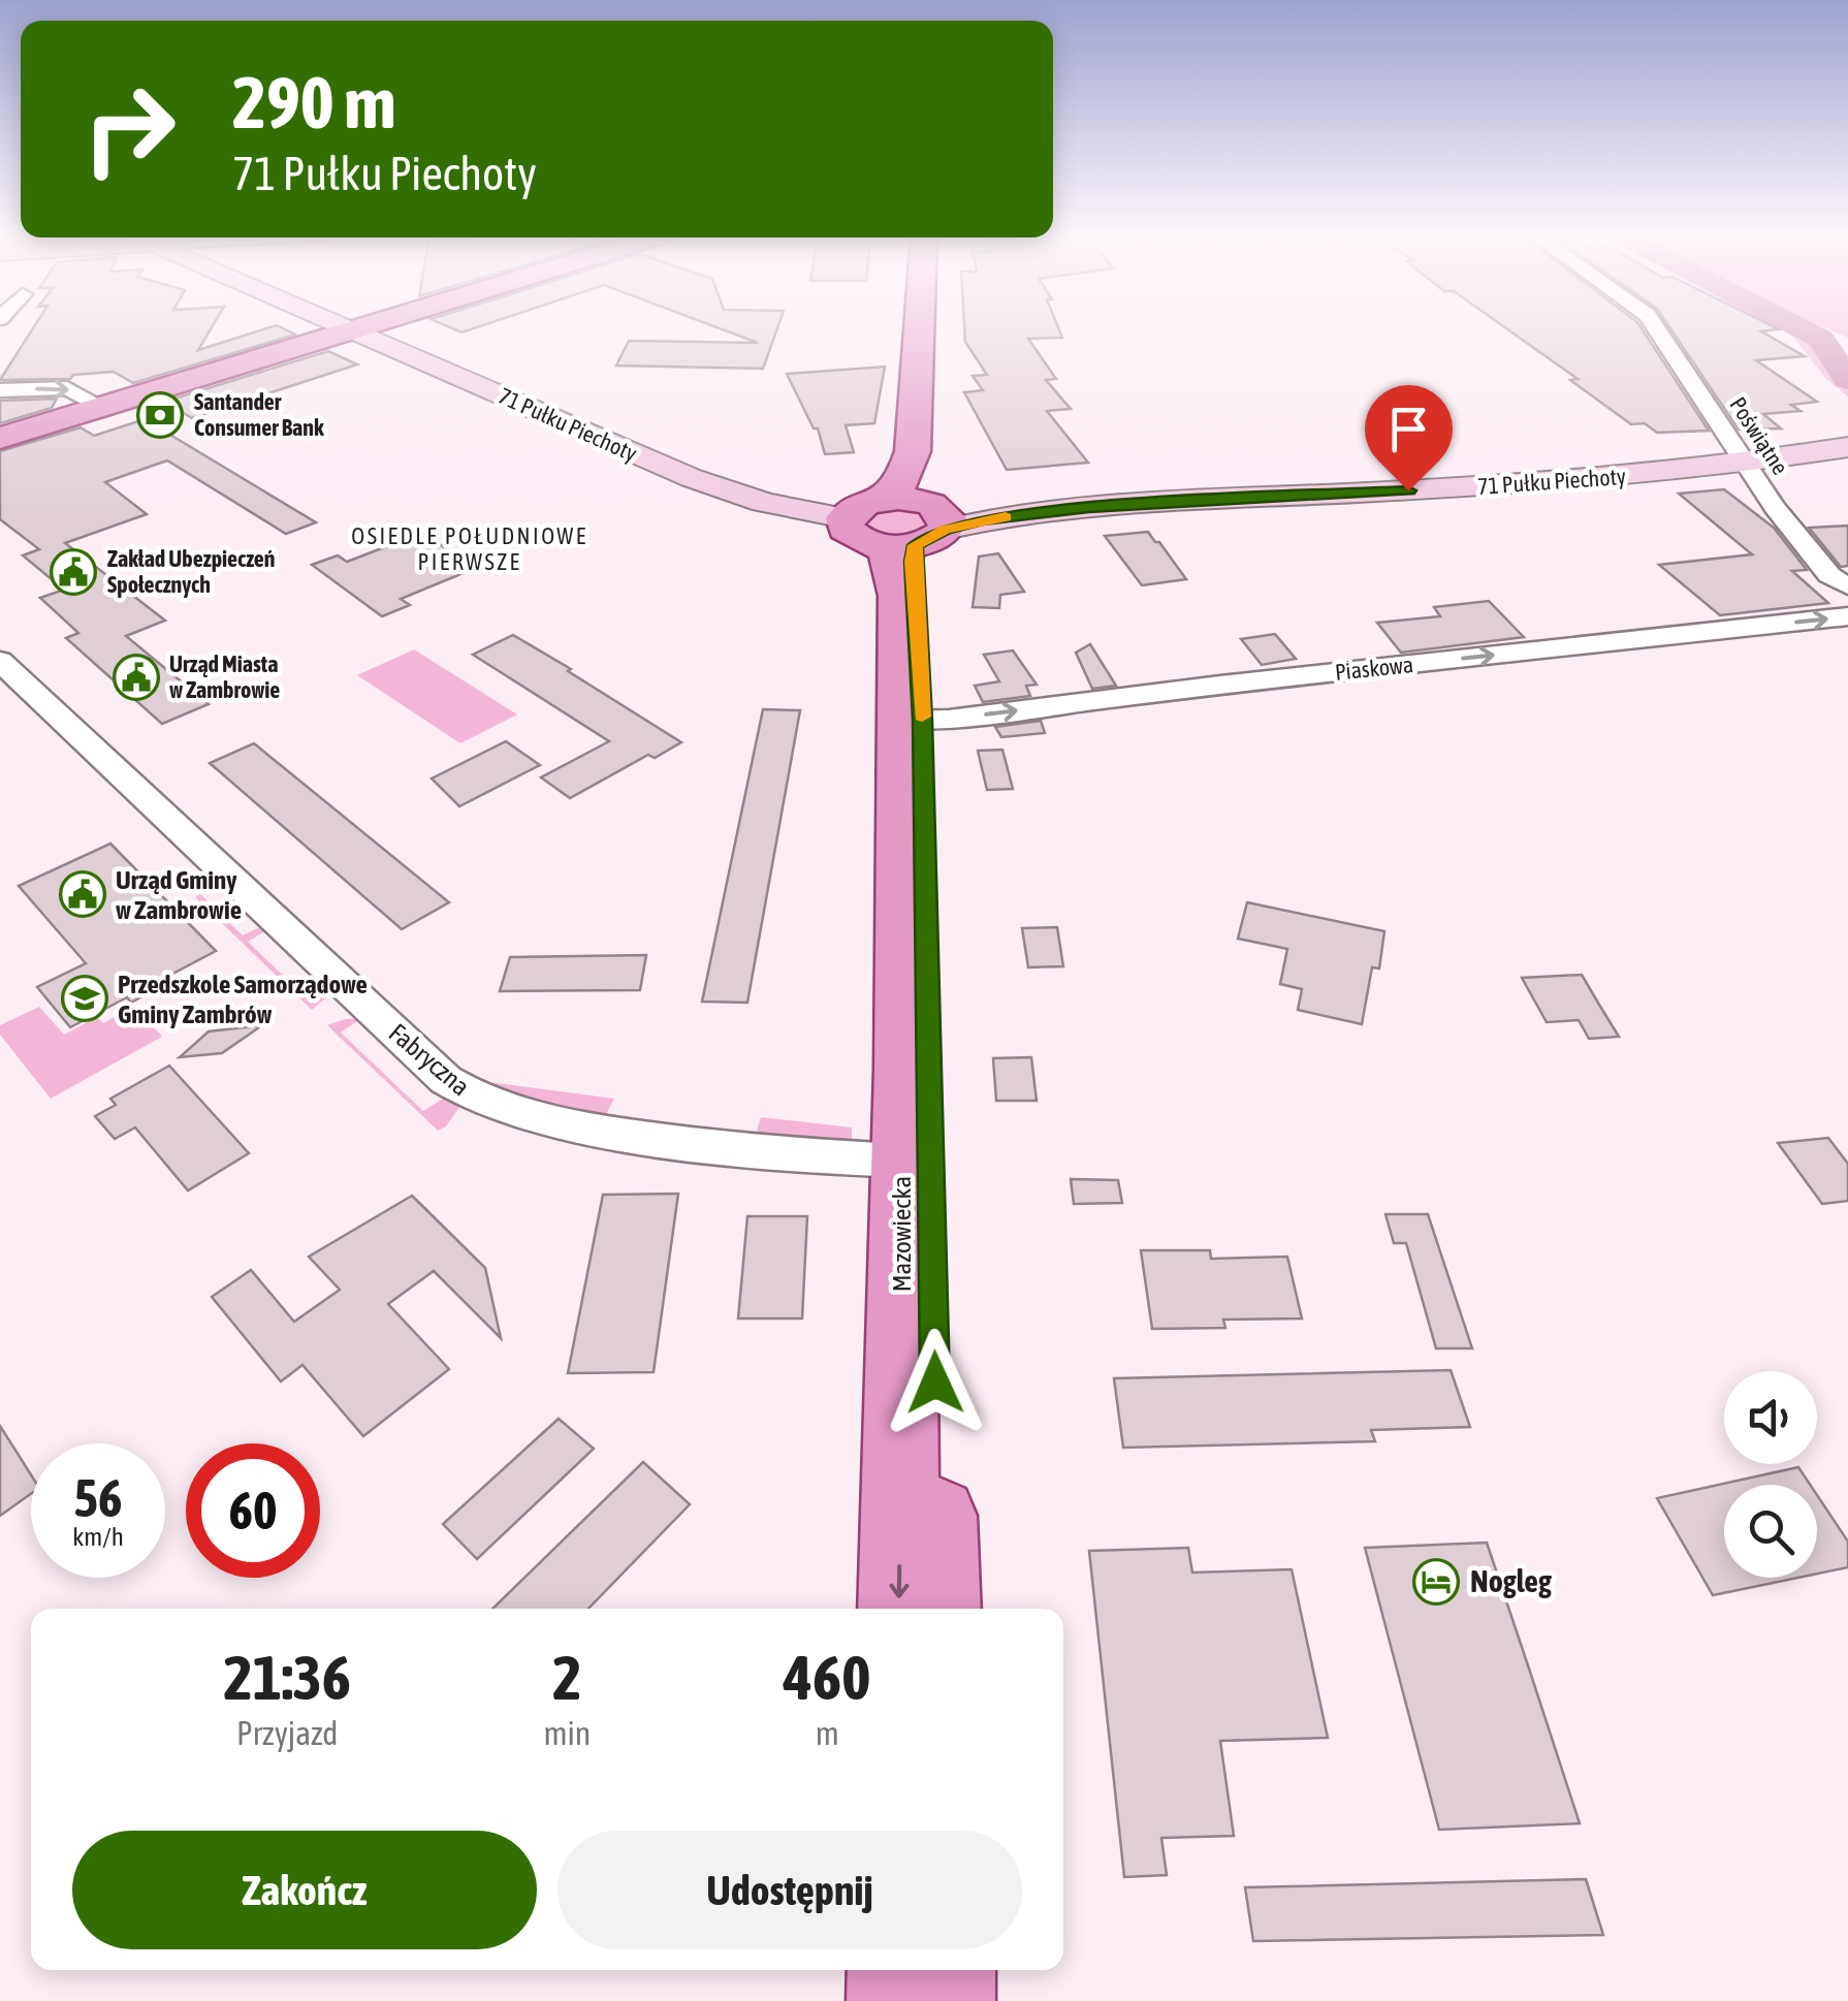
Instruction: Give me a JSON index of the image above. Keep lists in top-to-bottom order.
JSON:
{
  "streets": {
    "main road": ["Mazowiecka"],
    "street": [
      "71 Pułku Piechoty",
      "Poświątne",
      "Piaskowa",
      "Fabryczna"
    ]
  },
  "crossings": [
    ["71 Pułku Piechoty", "Poświątne"],
    ["71 Pułku Piechoty", "Mazowiecka"],
    ["Piaskowa", "Mazowiecka"],
    ["Fabryczna", "Mazowiecka"]
  ],
  "one_way": ["Piaskowa"],
  "districts": ["OSIEDLE POŁUDNIOWE PIERWSZE"],
  "places": {
    "bank": ["Santander Consumer Bank"],
    "public building": ["Zakład Ubezpieczeń Społecznych", "Urząd Miasta w Zambrowie", "Urząd Gminy w Zambrowie"],
    "school or university": ["Przedszkole Samorządowe Gminy Zambrów"],
    "hotel": ["Nogleg"]
  },
  "page": {
    "turn": ["290 m", "71 Pułku Piechoty"],
    "speed": "56 km/h",
    "limit": "60",
    "eta": [
      "21:36",
      "Przyjazd",
      "2",
      "min",
      "460",
      "m"
    ],
    "buttons": ["Zakończ", "Udostępnij"]
  }
}
